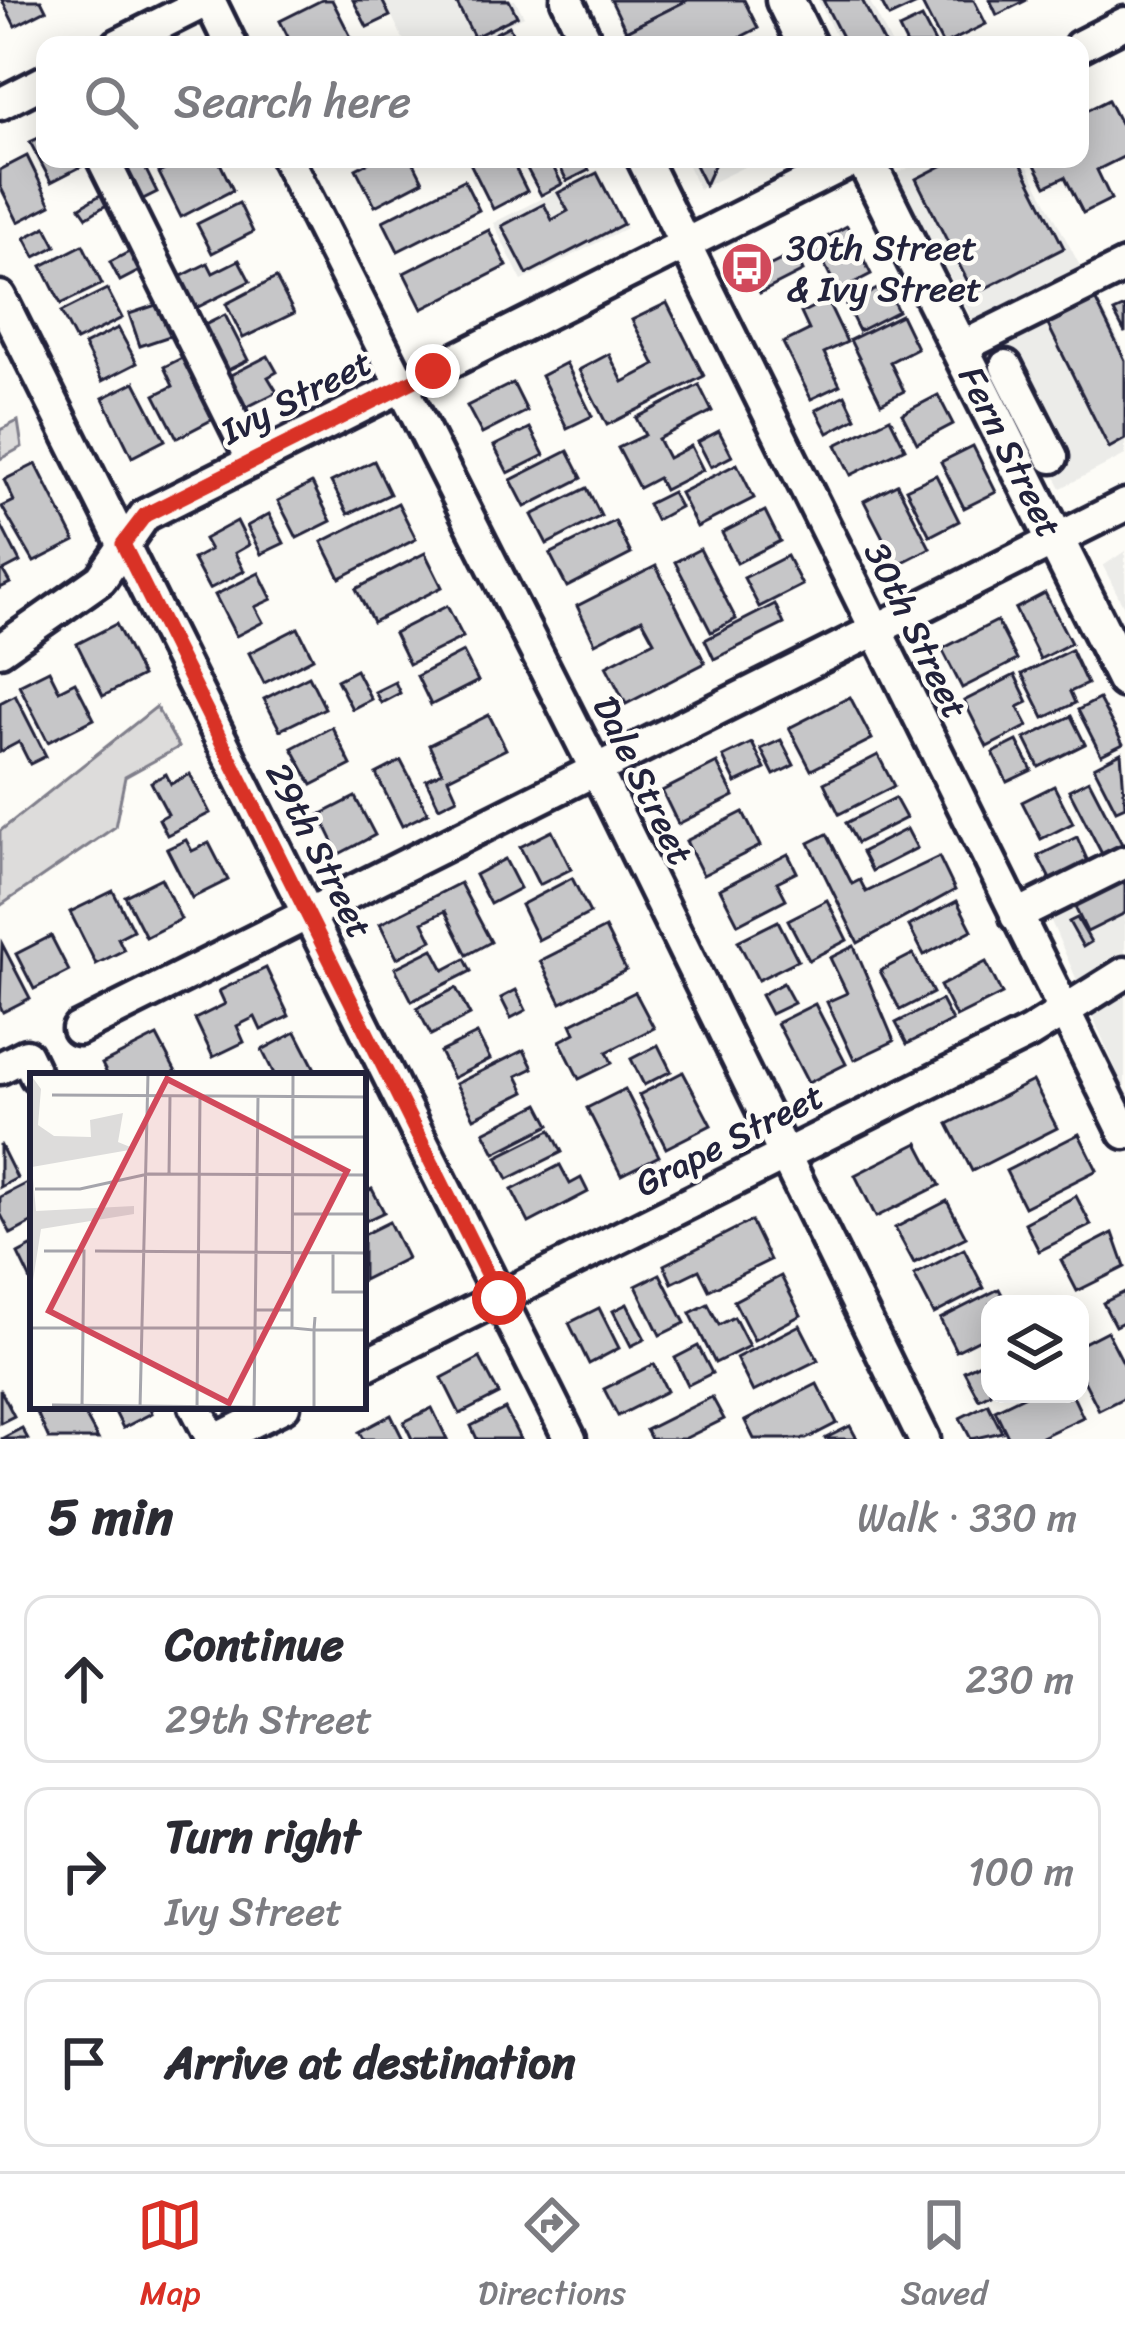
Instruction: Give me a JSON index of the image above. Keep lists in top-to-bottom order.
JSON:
{
  "streets": {
    "main road": ["Fern Street"],
    "street": [
      "Ivy Street",
      "30th Street",
      "Dale Street",
      "29th Street",
      "Grape Street"
    ]
  },
  "crossings": [
    ["Ivy Street", "30th Street"],
    ["Ivy Street", "Dale Street"],
    ["Ivy Street", "29th Street"],
    ["30th Street", "Grape Street"],
    ["Dale Street", "Grape Street"],
    ["29th Street", "Grape Street"]
  ],
  "places": {
    "bus stop": ["30th Street & Ivy Street"]
  },
  "page": {
    "search": "Search here",
    "heading": ["5 min", "Walk · 330 m"],
    "list": [
      ["Continue", "29th Street", "230 m"],
      ["Turn right", "Ivy Street", "100 m"],
      "Arrive at destination"
    ],
    "nav": ["Map", "Directions", "Saved"]
  }
}
